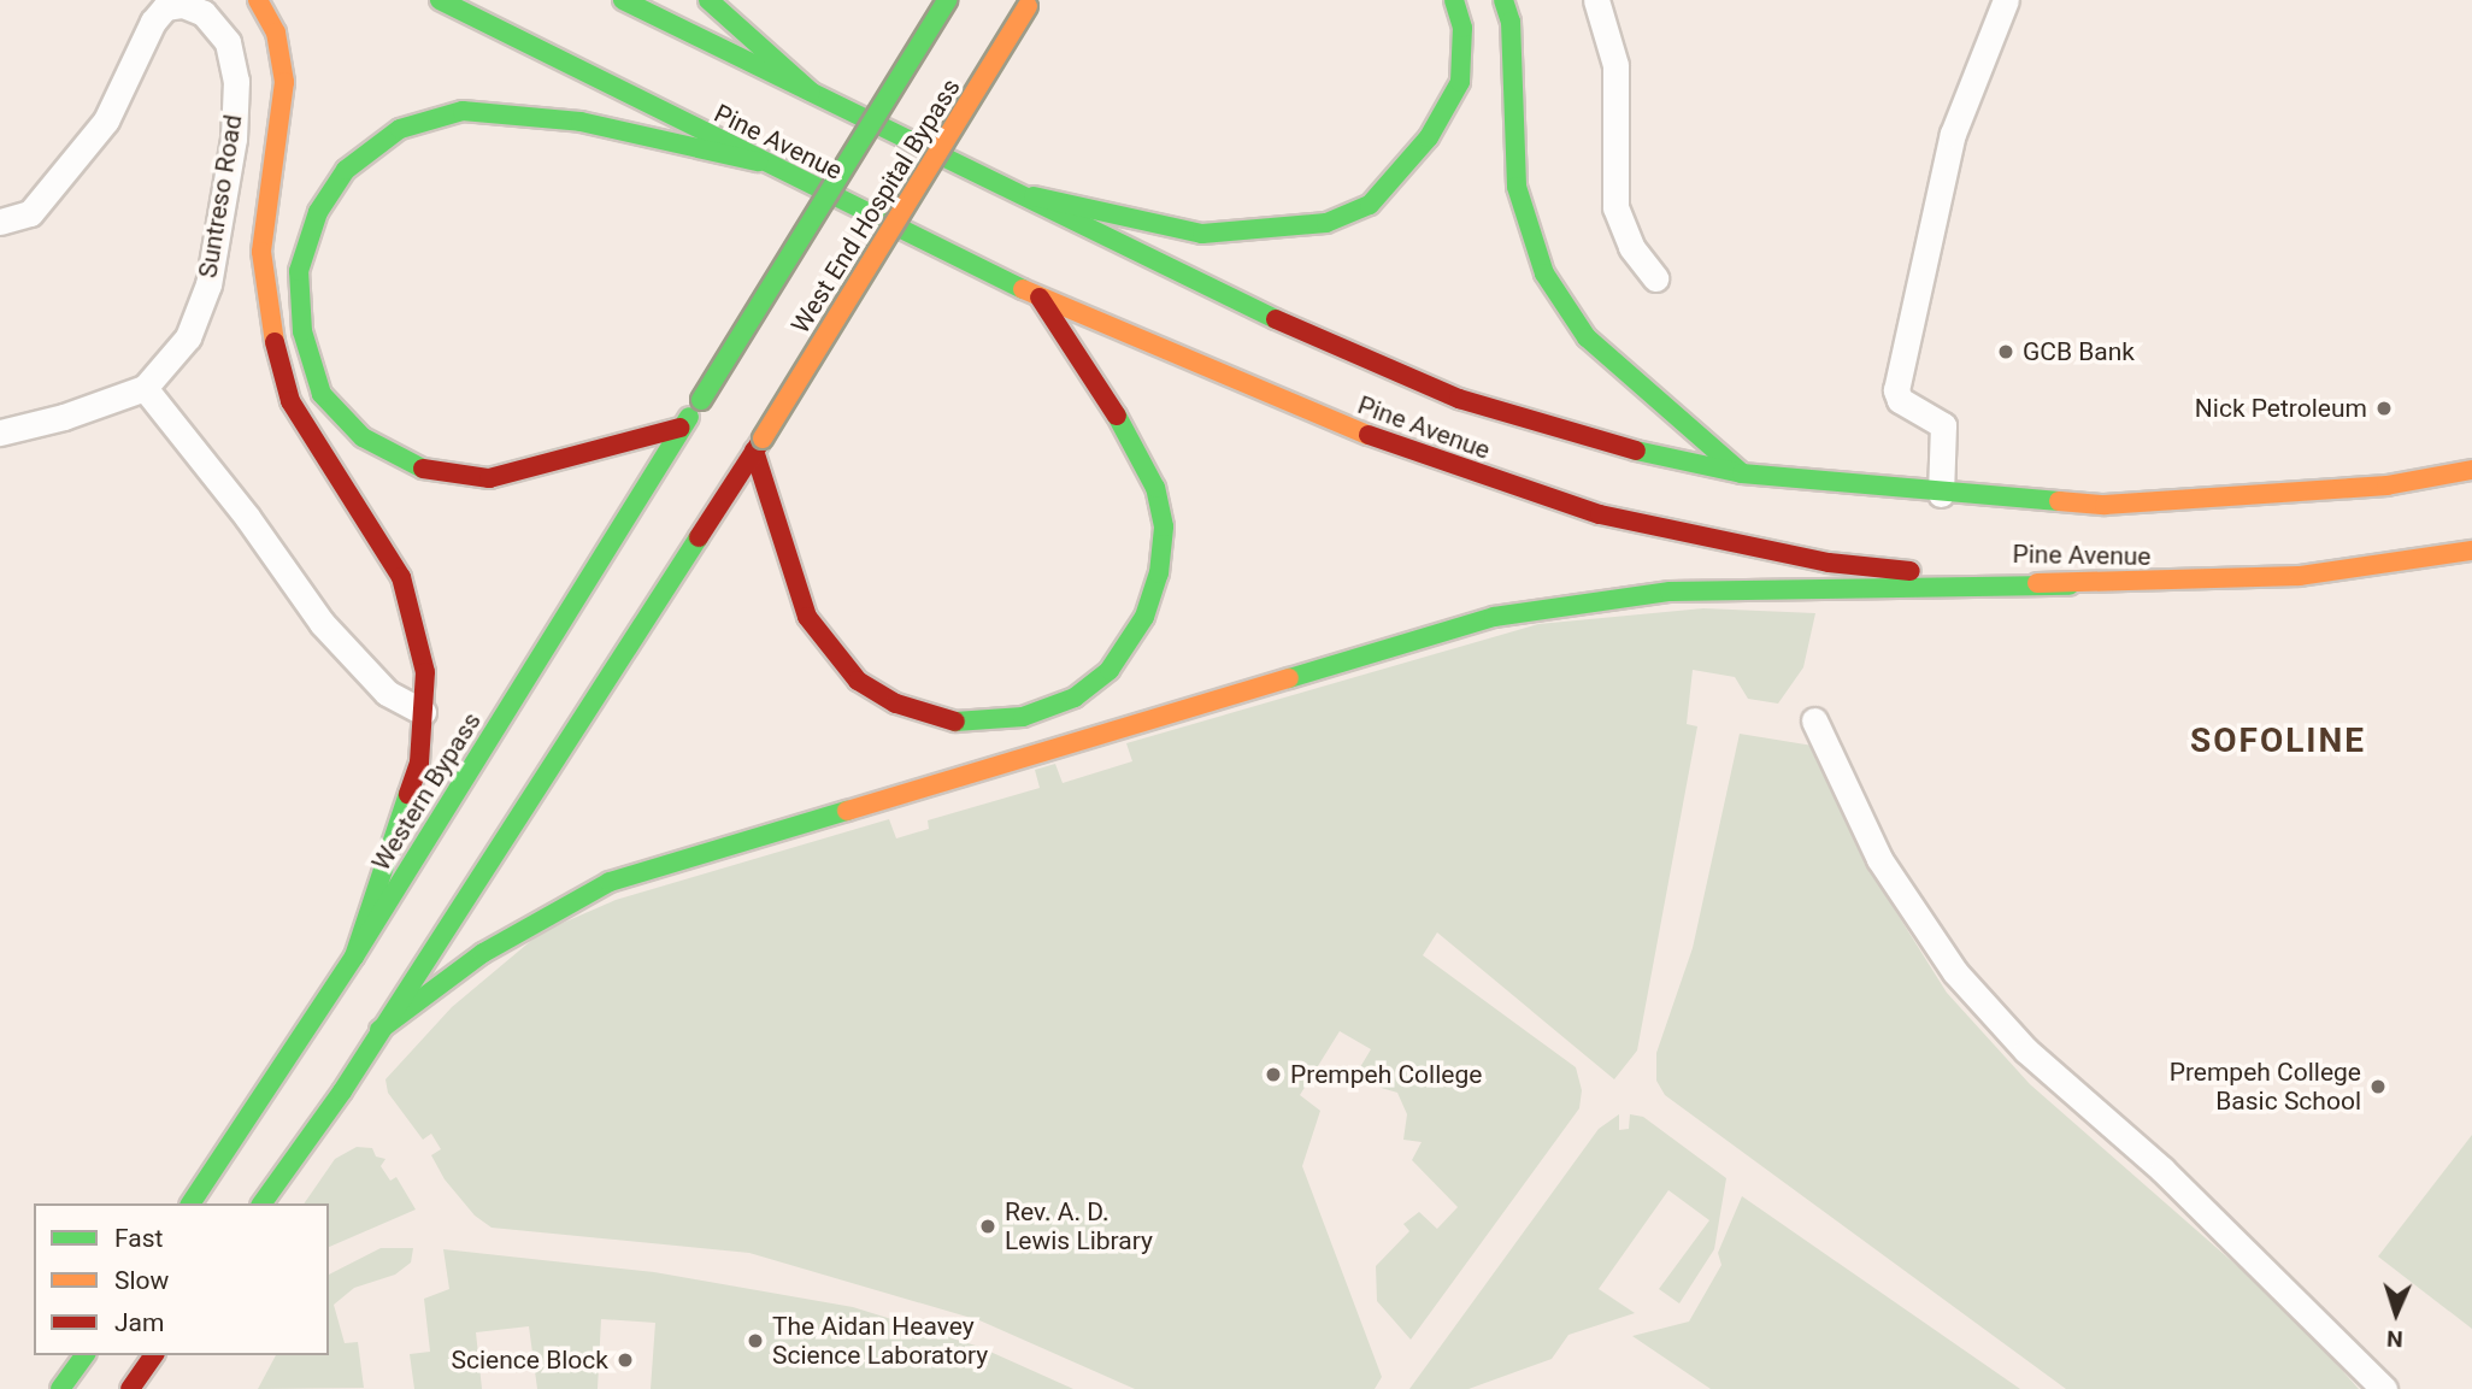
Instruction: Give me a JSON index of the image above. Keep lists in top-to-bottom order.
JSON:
{
  "streets": {
    "main road": ["Pine Avenue", "West End Hospital Bypass", "Western Bypass"],
    "street": ["Suntreso Road"]
  },
  "crossings": [
    ["West End Hospital Bypass", "Western Bypass"]
  ],
  "districts": ["SOFOLINE"],
  "places": [
    "GCB Bank",
    "Nick Petroleum",
    "Prempeh College",
    "Prempeh College Basic School",
    "Rev. A. D. Lewis Library",
    "The Aidan Heavey Science Laboratory",
    "Science Block"
  ],
  "legend": ["Fast", "Slow", "Jam"],
  "north": "bottom"
}
